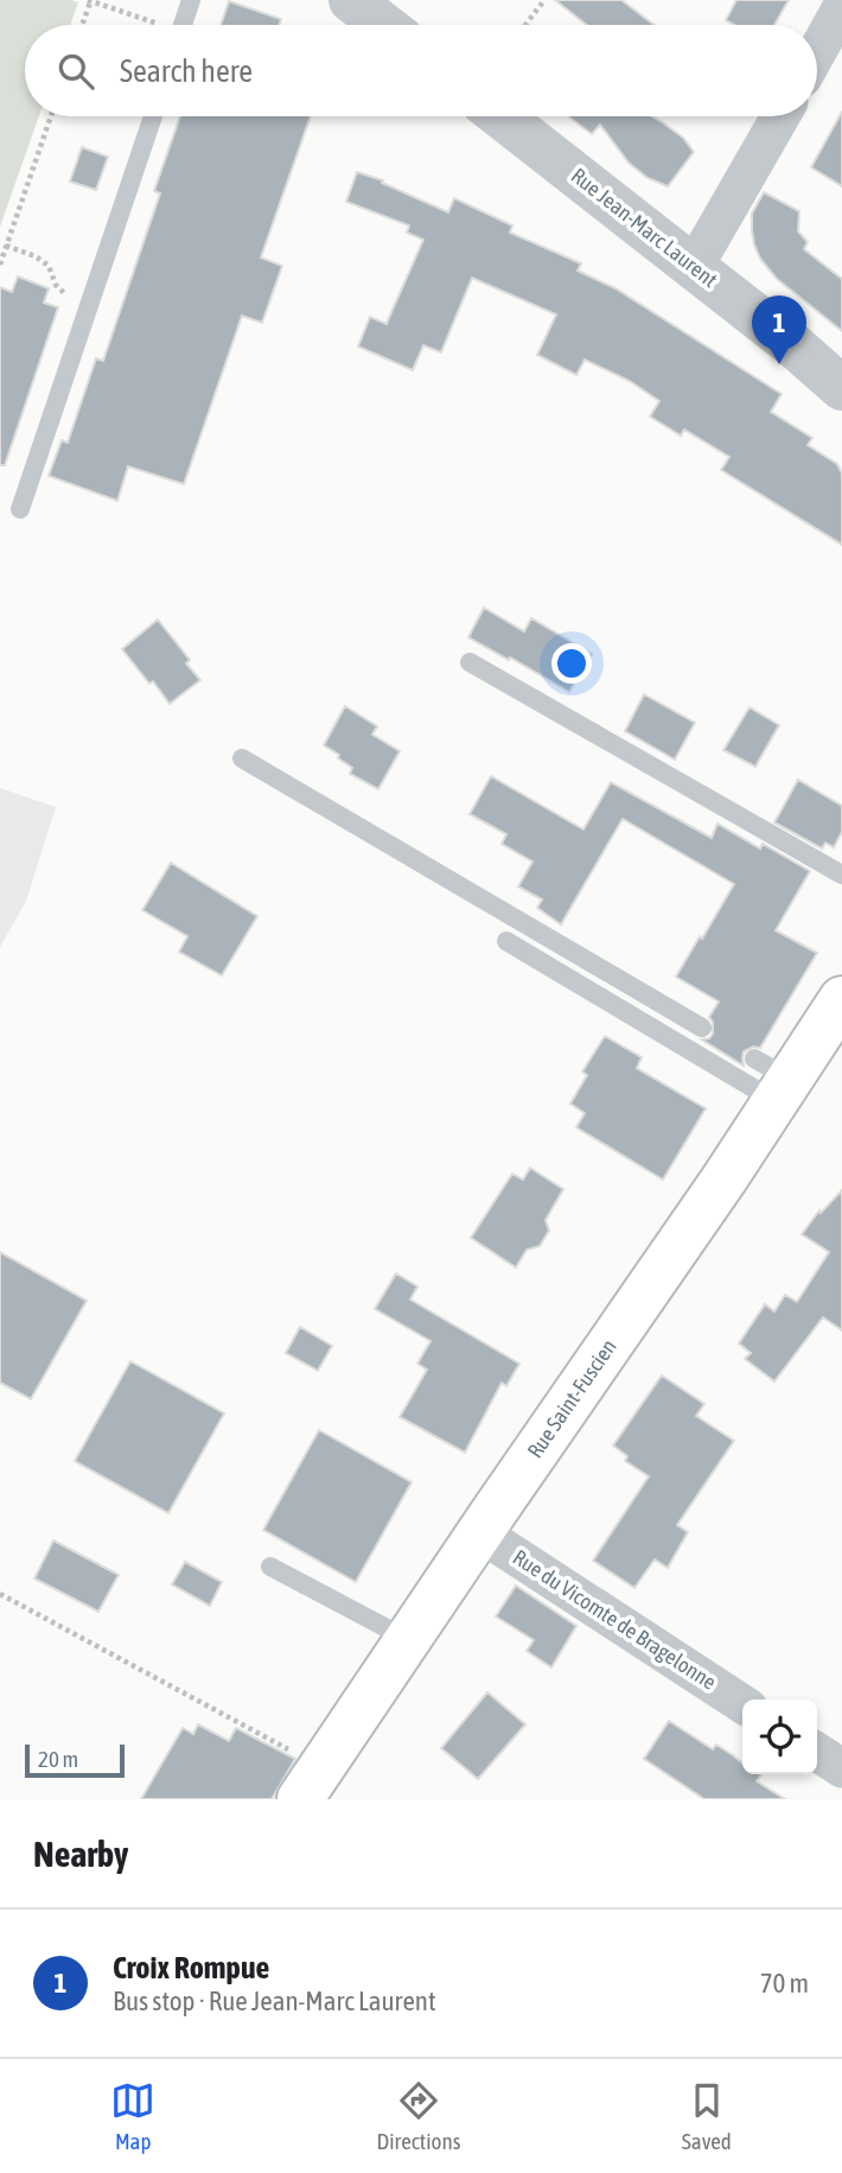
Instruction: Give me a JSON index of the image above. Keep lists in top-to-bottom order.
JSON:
{
  "streets": {
    "main road": ["Rue Saint-Fuscien"],
    "street": ["Rue Jean-Marc Laurent", "Rue du Vicomte de Bragelonne"]
  },
  "crossings": [
    ["Rue Saint-Fuscien", "Rue du Vicomte de Bragelonne"]
  ],
  "scale_bar": "20 m",
  "page": {
    "search": "Search here",
    "pins": "1",
    "scale": "20 m",
    "heading": "Nearby",
    "list": [
      {
        "mark": "1",
        "name": "Croix Rompue",
        "note": "Bus stop · Rue Jean-Marc Laurent",
        "value": "70 m"
      }
    ],
    "nav": ["Map", "Directions", "Saved"]
  }
}
